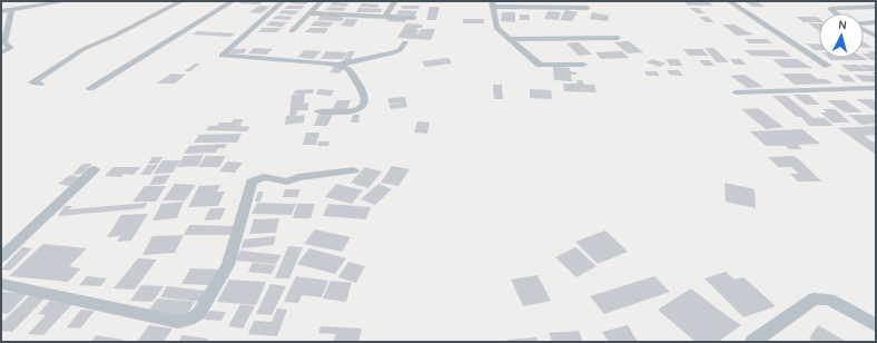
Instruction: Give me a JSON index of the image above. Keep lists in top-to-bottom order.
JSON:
{
  "north": "top"
}
